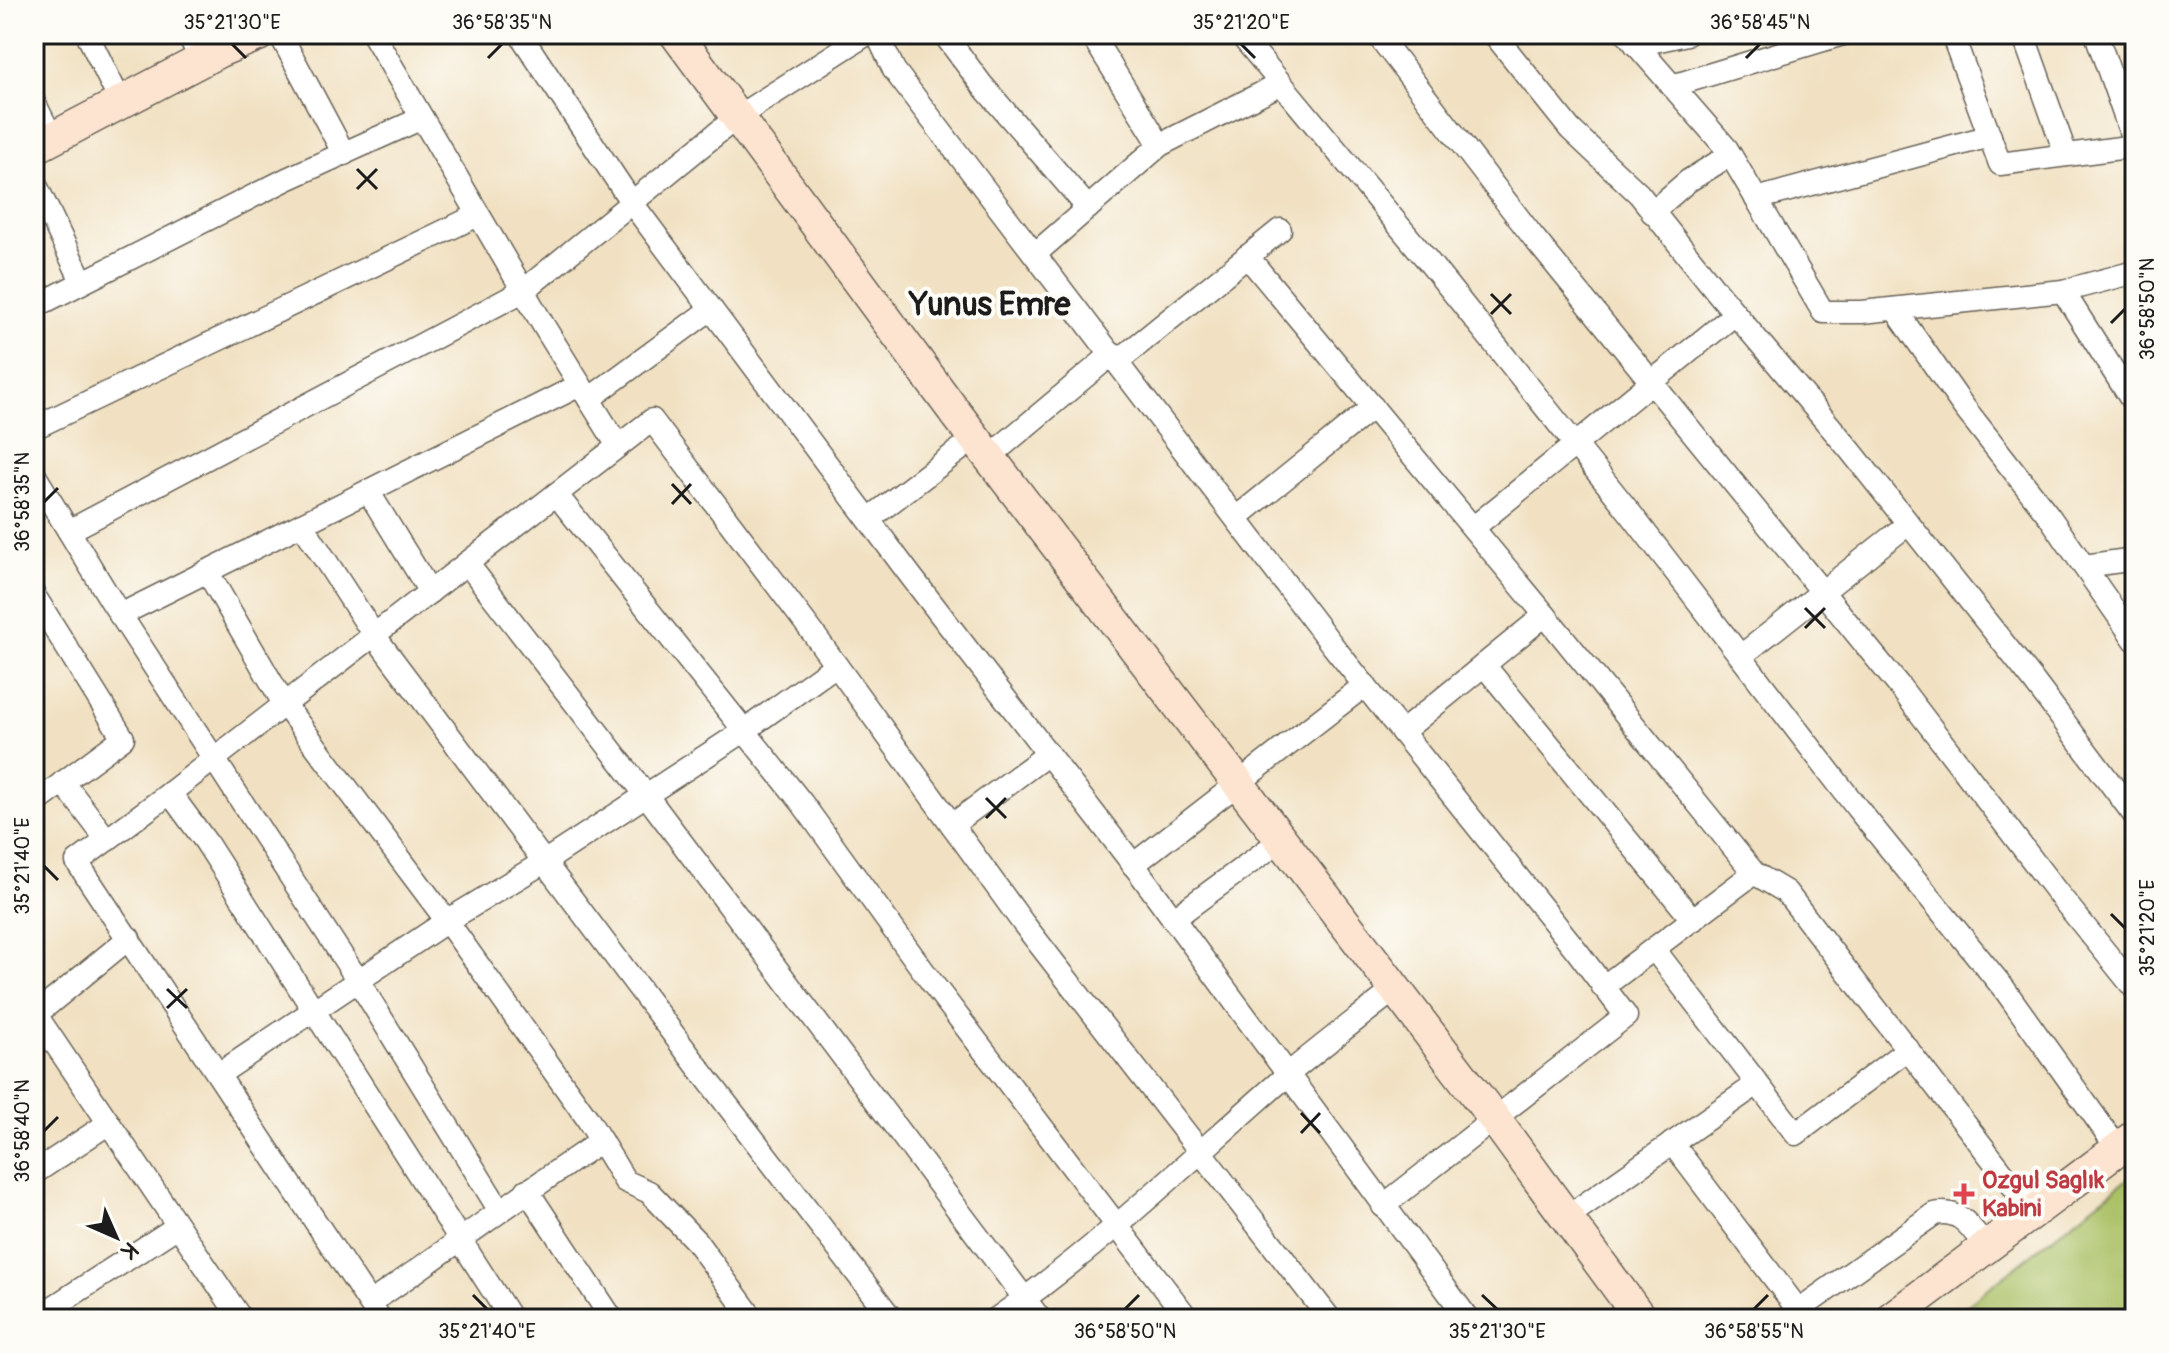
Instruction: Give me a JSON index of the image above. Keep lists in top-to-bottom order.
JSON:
{
  "districts": ["Yunus Emre"],
  "places": {
    "health": ["Ozgul Saglık Kabini"]
  },
  "north": "bottom right",
  "coordinates": [
    "35°21'30\"E",
    "36°58'35\"N",
    "35°21'20\"E",
    "36°58'45\"N",
    "36°58'50\"N",
    "35°21'40\"E",
    "36°58'40\"N",
    "36°58'55\"N"
  ]
}
